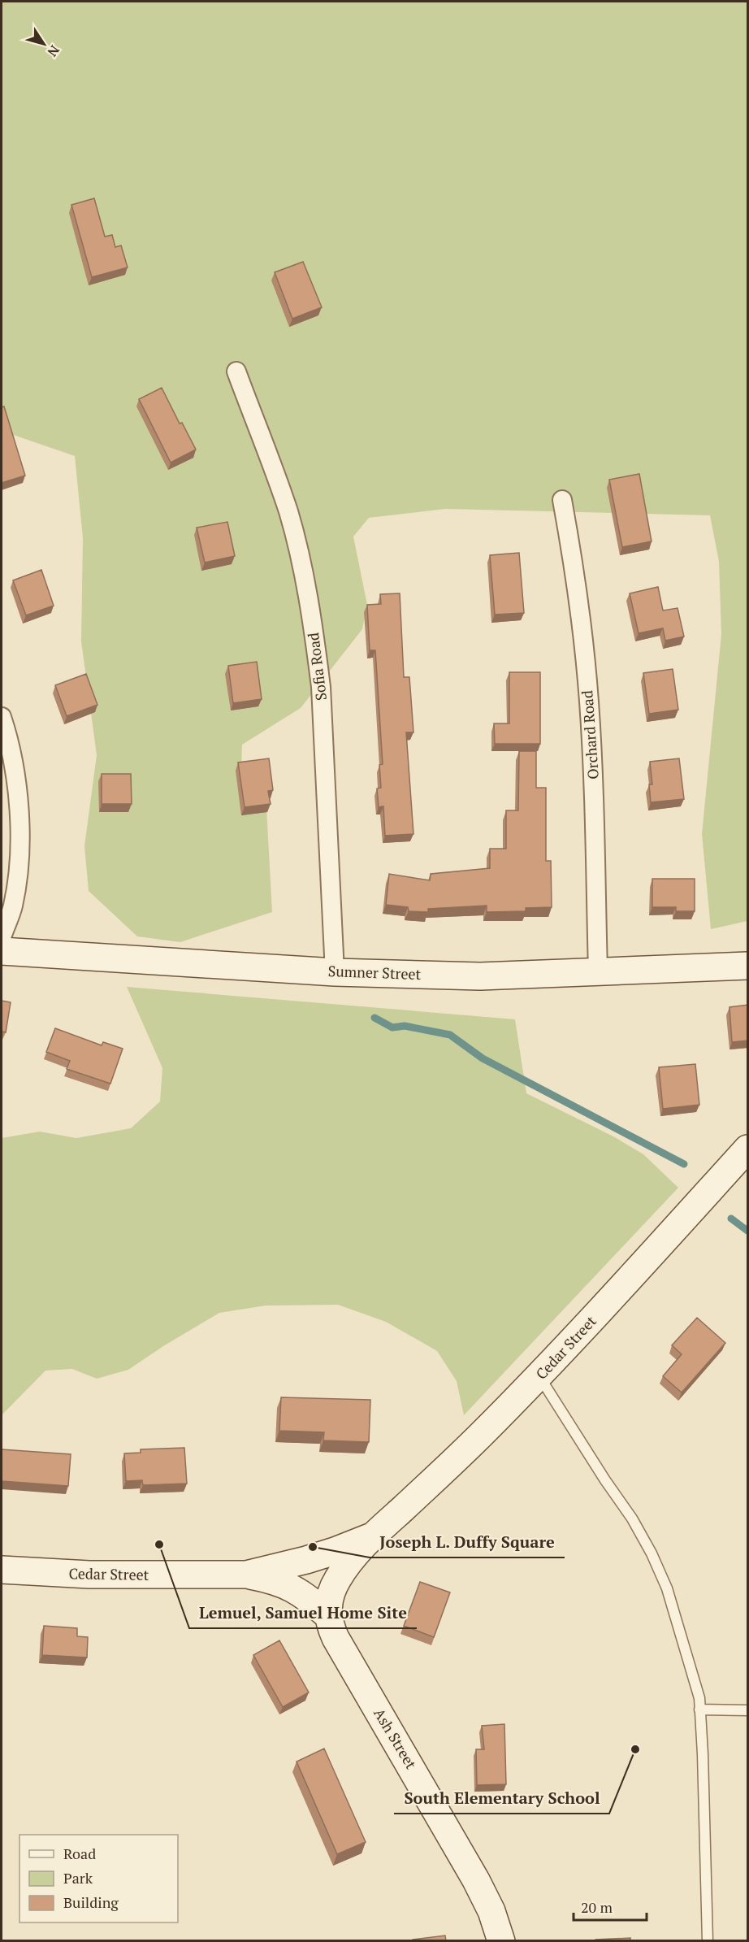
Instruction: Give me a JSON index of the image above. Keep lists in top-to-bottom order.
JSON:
{
  "streets": {
    "street": [
      "Sofia Road",
      "Orchard Road",
      "Sumner Street",
      "Cedar Street",
      "Ash Street"
    ]
  },
  "crossings": [
    ["Sofia Road", "Sumner Street"],
    ["Orchard Road", "Sumner Street"],
    ["Cedar Street", "Ash Street"]
  ],
  "places": ["Lemuel, Samuel Home Site", "Joseph L. Duffy Square", "South Elementary School"],
  "legend": ["Road", "Park", "Building"],
  "scale_bar": "20 m",
  "north": "bottom right"
}
